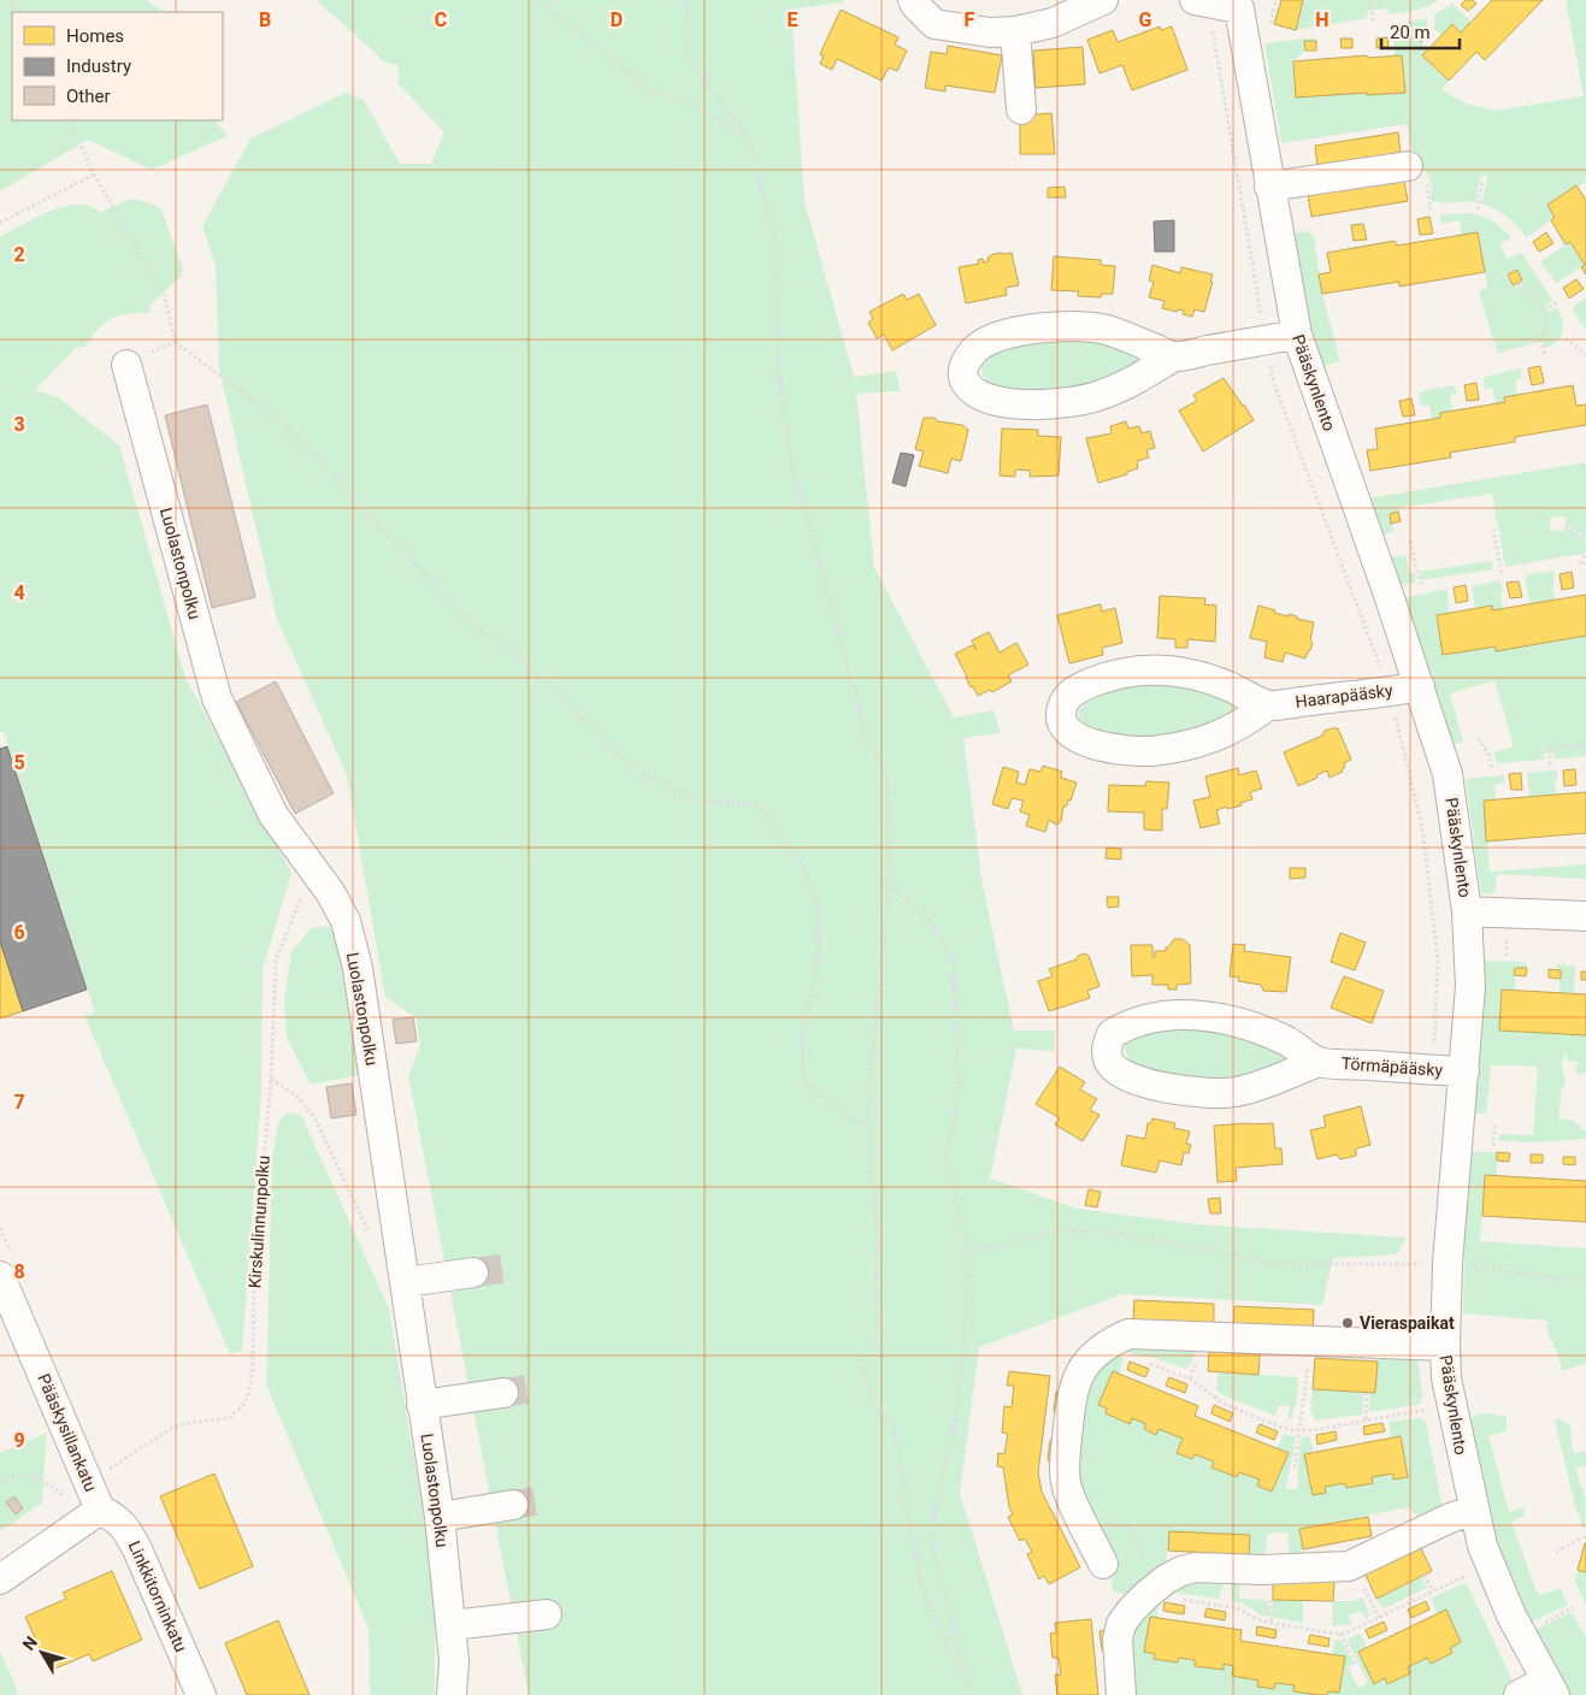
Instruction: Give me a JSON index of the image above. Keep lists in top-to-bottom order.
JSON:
{
  "streets": {
    "street": [
      "Pääskynlento",
      "Luolastonpolku",
      "Haarapääsky",
      "Törmäpääsky",
      "Pääskysillankatu",
      "Linkkitorninkatu"
    ],
    "path": ["Kirskulinnunpolku"]
  },
  "crossings": [
    ["Pääskynlento", "Haarapääsky"],
    ["Pääskynlento", "Törmäpääsky"],
    ["Luolastonpolku", "Kirskulinnunpolku"],
    ["Kirskulinnunpolku", "Pääskysillankatu"],
    ["Pääskysillankatu", "Linkkitorninkatu"]
  ],
  "places": ["Vieraspaikat"],
  "legend": ["Homes", "Industry", "Other"],
  "scale_bar": "20 m",
  "north": "top left",
  "grid": {
    "columns": [
      "B",
      "C",
      "D",
      "E",
      "F",
      "G",
      "H"
    ],
    "rows": [
      "2",
      "3",
      "4",
      "5",
      "6",
      "7",
      "8",
      "9"
    ]
  }
}
